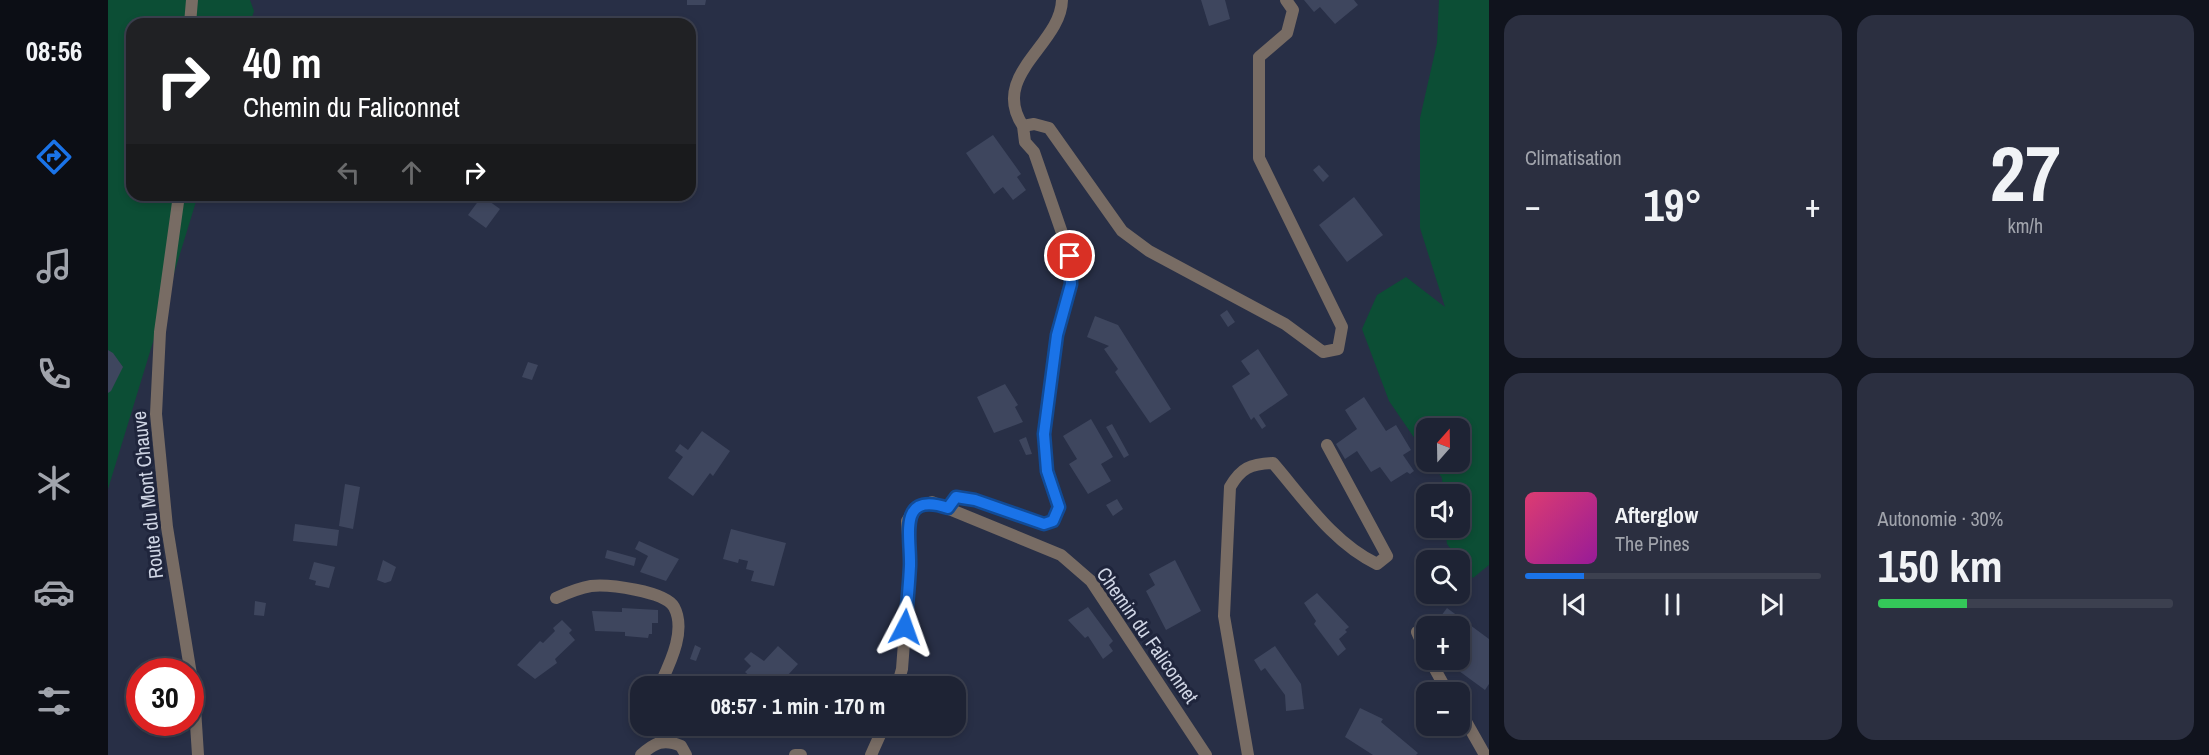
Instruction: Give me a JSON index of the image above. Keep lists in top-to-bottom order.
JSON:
{
  "streets": {
    "street": ["Route du Mont Chauve", "Chemin du Faliconnet"]
  },
  "north": "top",
  "page": {
    "tabs": "08:56",
    "tile": [
      "Climatisation",
      ["27", "km/h"],
      ["Autonomie · 30%", "150 km"]
    ],
    "turn": ["40 m", "Chemin du Faliconnet"],
    "heat": ["−", "19°", "+"],
    "map_buttons": ["+", "−"],
    "song": ["Afterglow", "The Pines"],
    "limit": "30",
    "trip": "08:57 · 1 min · 170 m"
  }
}
